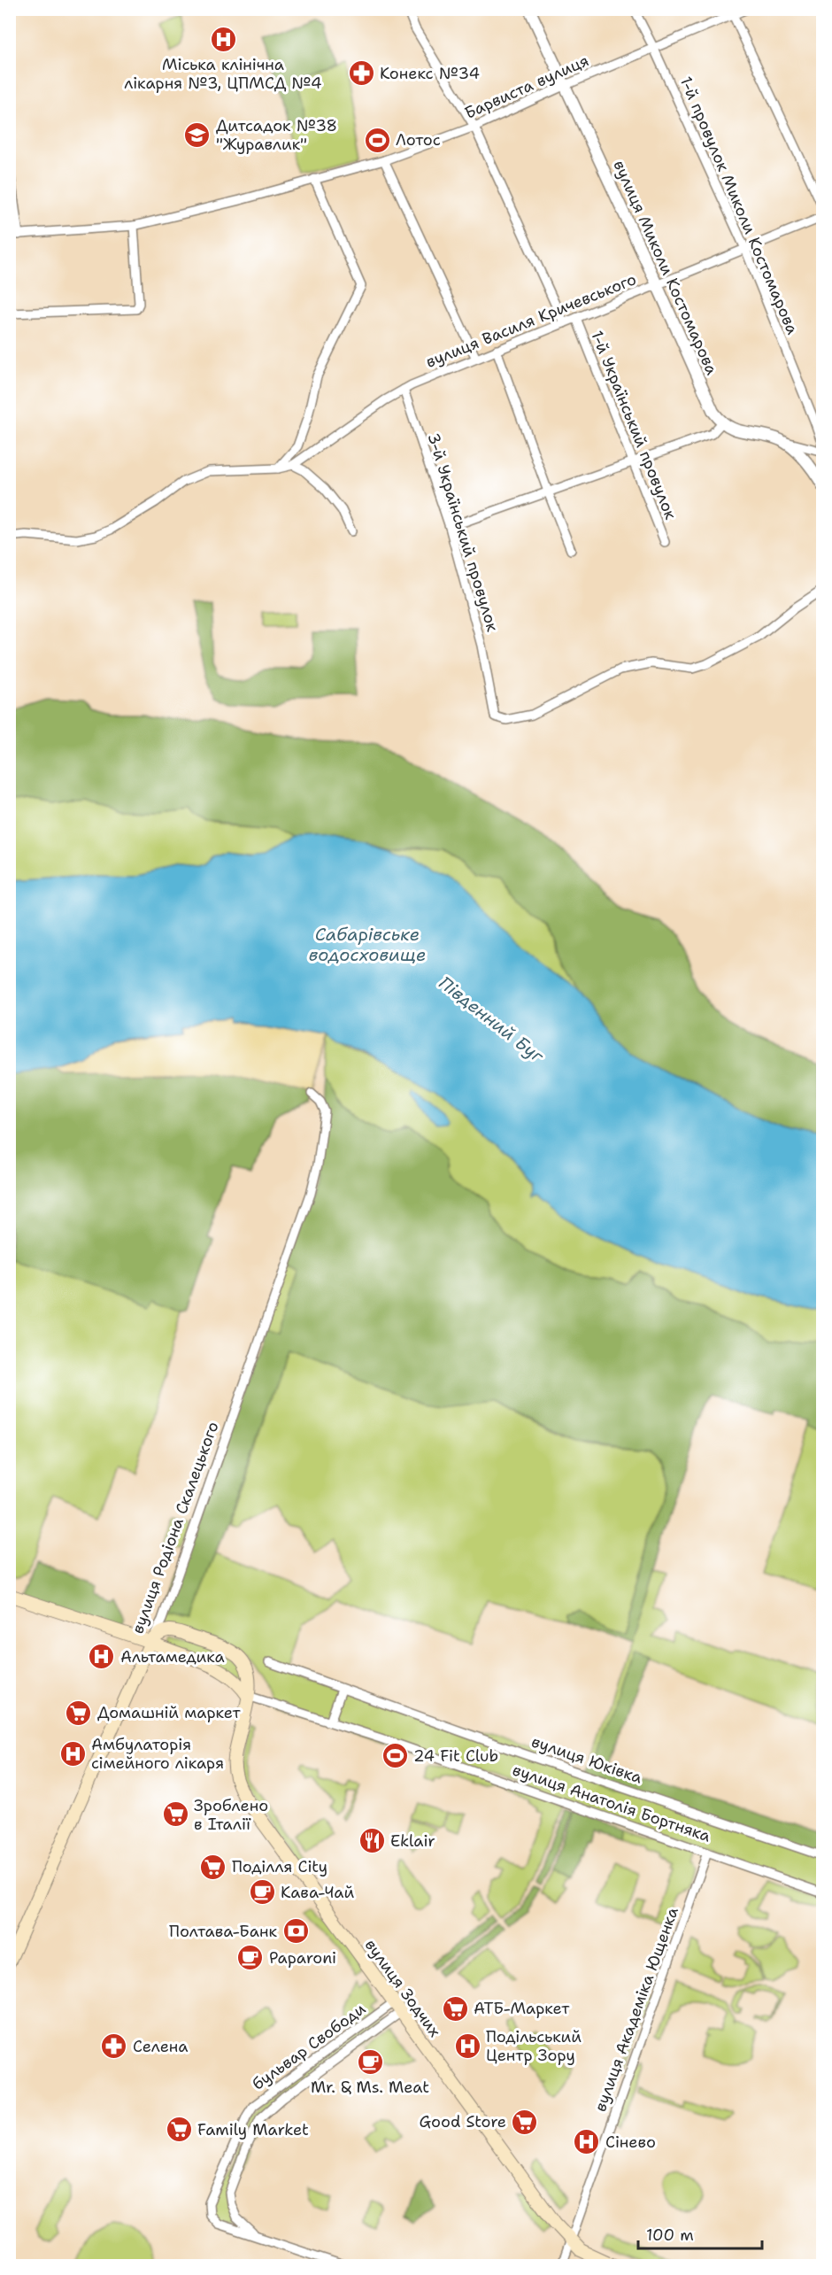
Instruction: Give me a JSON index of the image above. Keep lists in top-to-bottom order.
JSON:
{
  "streets": {
    "main road": ["вулиця Родіона Скалецького", "вулиця Зодчих"],
    "street": [
      "Барвиста вулиця",
      "1-й провулок Миколи Костомарова",
      "вулиця Миколи Костомарова",
      "вулиця Василя Кричевського",
      "1-й Український провулок",
      "3-й Український провулок",
      "вулиця Юківка",
      "вулиця Анатолія Бортняка",
      "вулиця Академіка Ющенка",
      "бульвар Свободи"
    ]
  },
  "crossings": [
    ["Барвиста вулиця", "1-й провулок Миколи Костомарова"],
    ["Барвиста вулиця", "вулиця Миколи Костомарова"],
    ["1-й провулок Миколи Костомарова", "вулиця Василя Кричевського"],
    ["вулиця Миколи Костомарова", "вулиця Василя Кричевського"],
    ["вулиця Василя Кричевського", "1-й Український провулок"],
    ["вулиця Василя Кричевського", "3-й Український провулок"],
    ["вулиця Родіона Скалецького", "вулиця Зодчих"],
    ["вулиця Анатолія Бортняка", "вулиця Зодчих"],
    ["вулиця Анатолія Бортняка", "вулиця Академіка Ющенка"],
    ["вулиця Зодчих", "вулиця Академіка Ющенка"],
    ["вулиця Зодчих", "бульвар Свободи"]
  ],
  "water": ["Сабарівське водосховище", "Південний Буг"],
  "places": {
    "hospital": [
      "Міська клінічна лікарня №3, ЦПМСД №4",
      "Альтамедика",
      "Амбулаторія сімейного лікаря",
      "Подільський Центр Зору",
      "Сінево"
    ],
    "pharmacy": ["Конекс №34", "Селена"],
    "school or university": ["Дитсадок №38 \"Журавлик\""],
    "sports": ["Лотос", "24 Fit Club"],
    "supermarket": [
      "Домашній маркет",
      "Зроблено в Італії",
      "Поділля City",
      "АТБ-Маркет",
      "Good Store",
      "Family Market"
    ],
    "restaurant": ["Eklair"],
    "cafe": ["Кава-Чай", "Paparoni", "Mr. & Ms. Meat"],
    "bank": ["Полтава-Банк"]
  },
  "scale_bar": "100 m"
}
